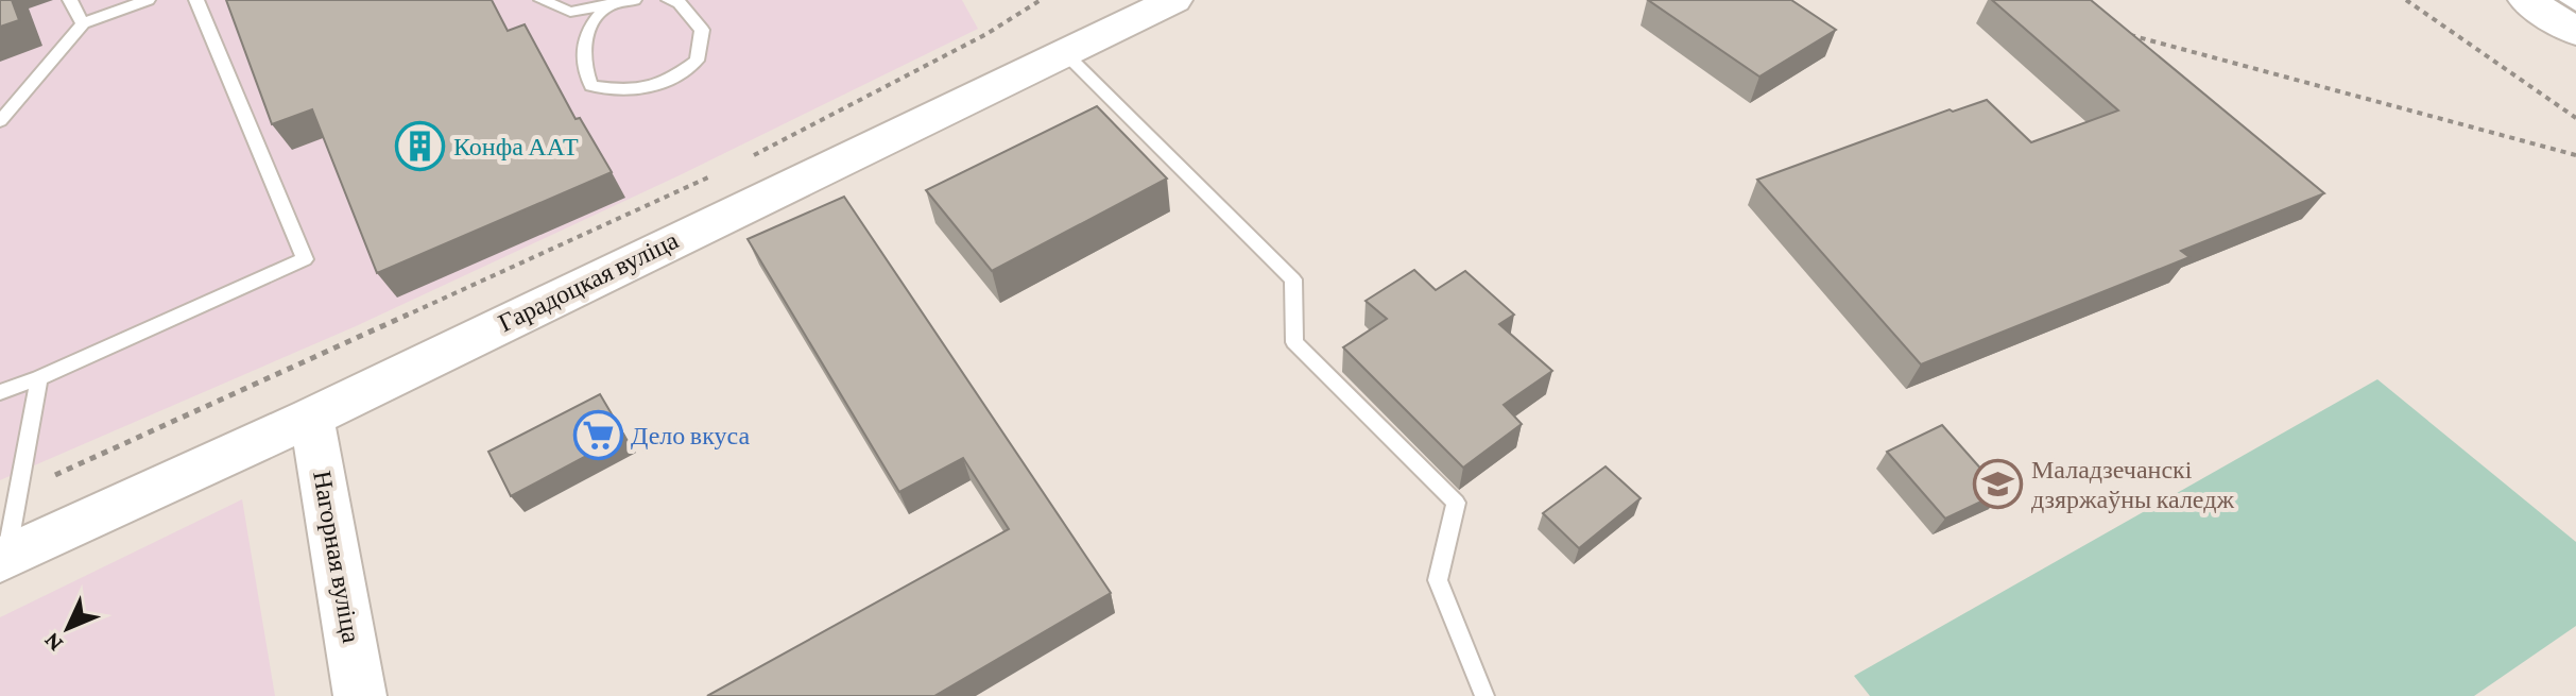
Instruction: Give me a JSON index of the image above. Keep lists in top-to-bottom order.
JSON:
{
  "streets": {
    "street": ["Гарадоцкая вуліца", "Нагорная вуліца"]
  },
  "crossings": [
    ["Гарадоцкая вуліца", "Нагорная вуліца"]
  ],
  "places": {
    "building": ["Конфа ААТ"],
    "supermarket": ["Дело вкуса"],
    "school or university": ["Маладзечанскі дзяржаўны каледж"]
  },
  "north": "bottom left"
}
